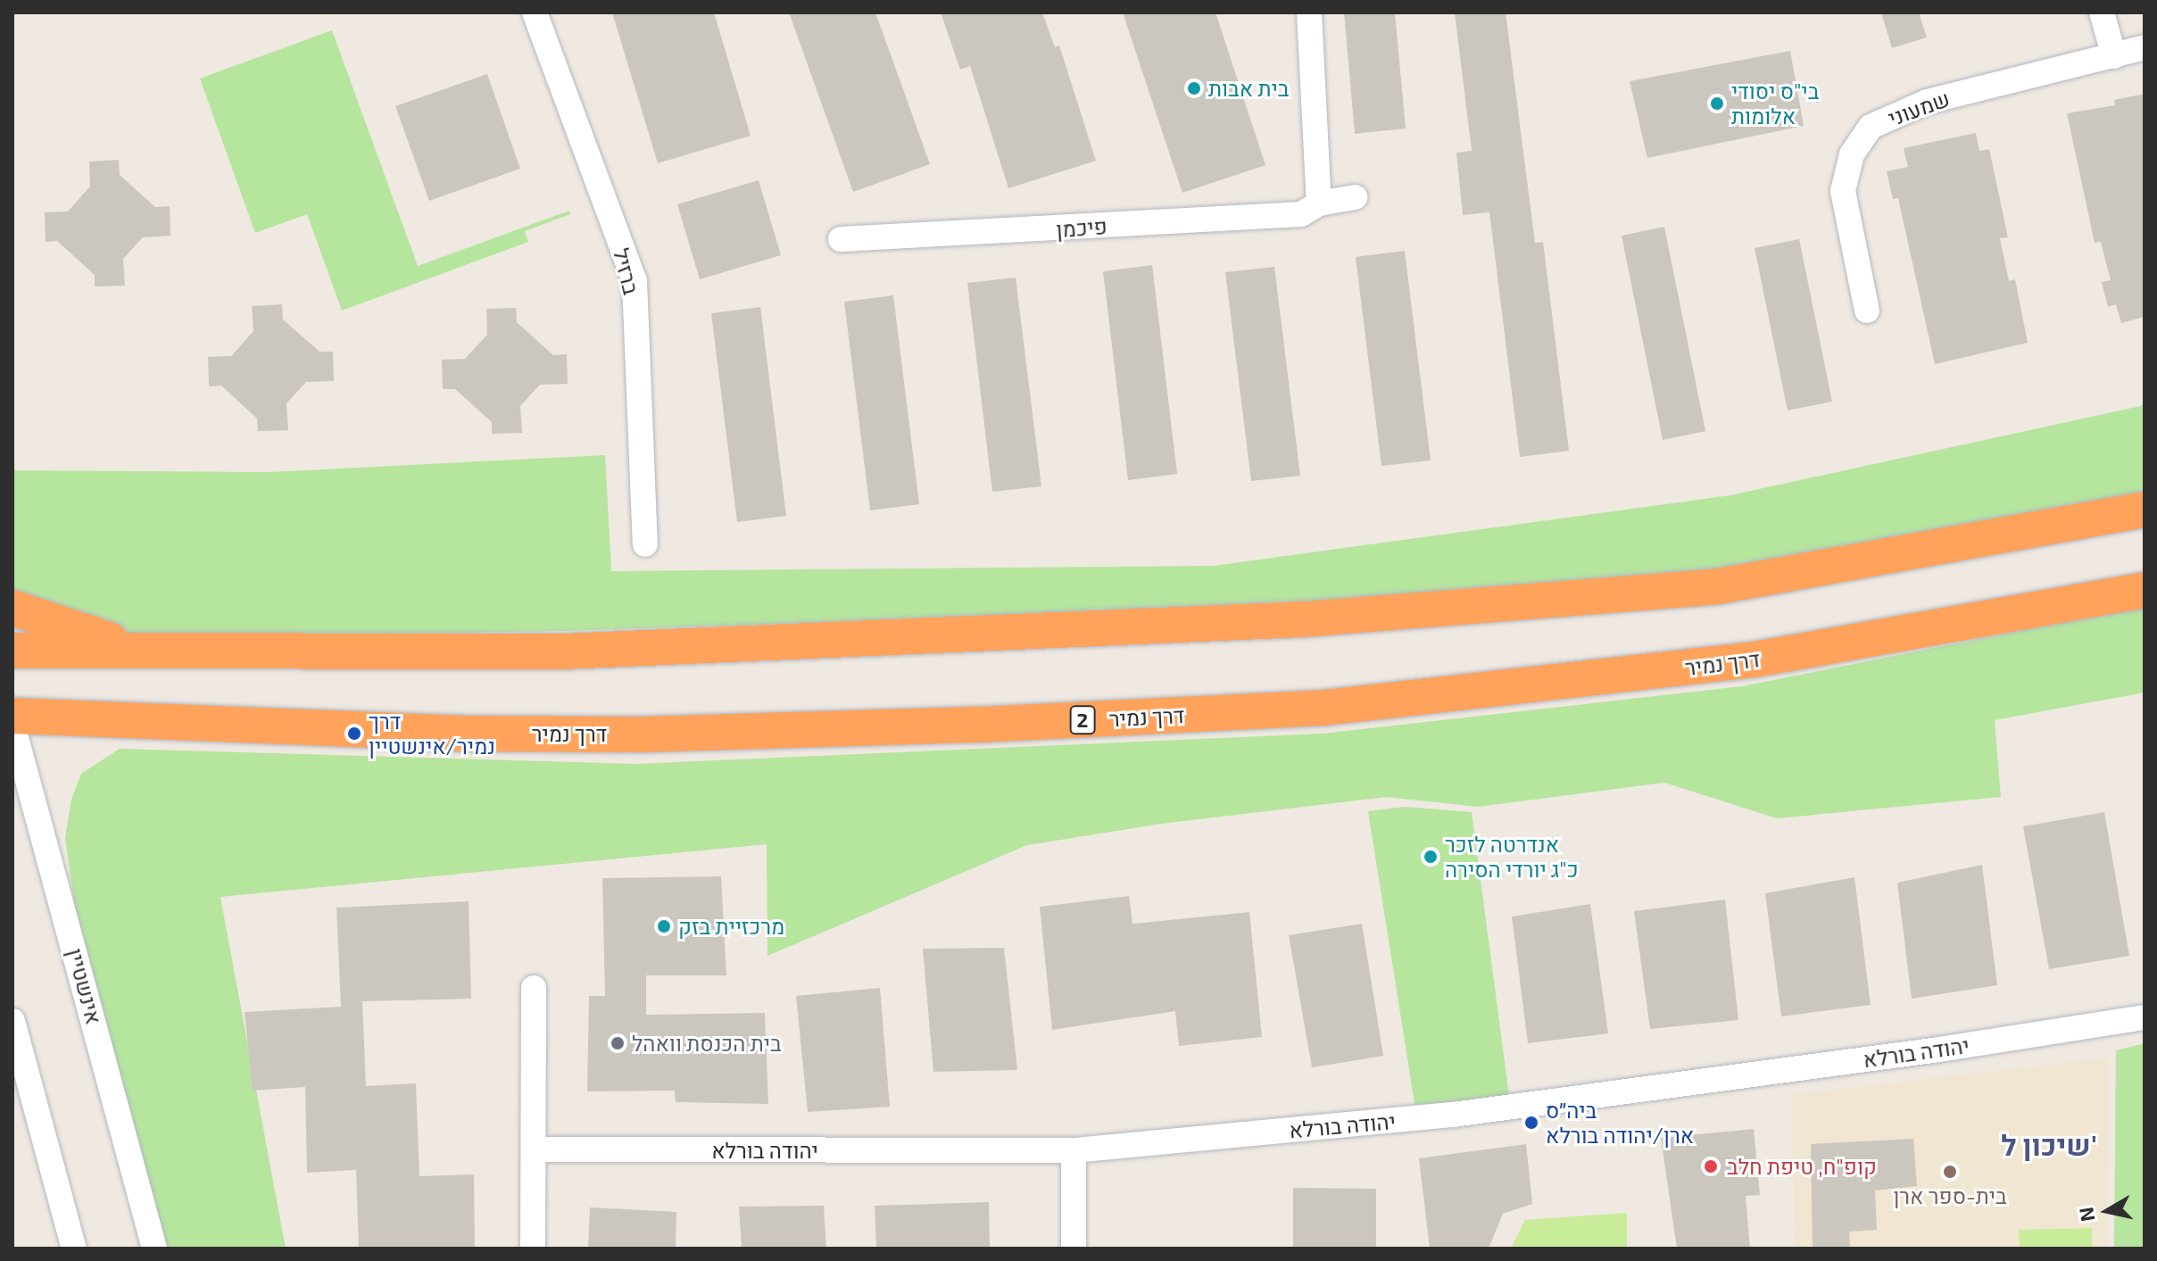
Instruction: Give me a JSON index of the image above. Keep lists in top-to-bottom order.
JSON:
{
  "streets": {
    "highway": ["דרך נמיר", "2"],
    "street": [
      "שמעוני",
      "פיכמן",
      "ברזיל",
      "אינשטיין",
      "יהודה בורלא"
    ]
  },
  "districts": ["שיכון ל'"],
  "places": [
    "בית אבות",
    "בי\"ס יסודי אלומות",
    "דרך נמיר/אינשטיין",
    "אנדרטה לזכר כ\"ג יורדי הסירה",
    "מרכזיית בזק",
    "בית הכנסת וואהל",
    "ביה״ס ארן/יהודה בורלא",
    "קופ\"ח, טיפת חלב",
    "בית-ספר ארן"
  ],
  "north": "left"
}
